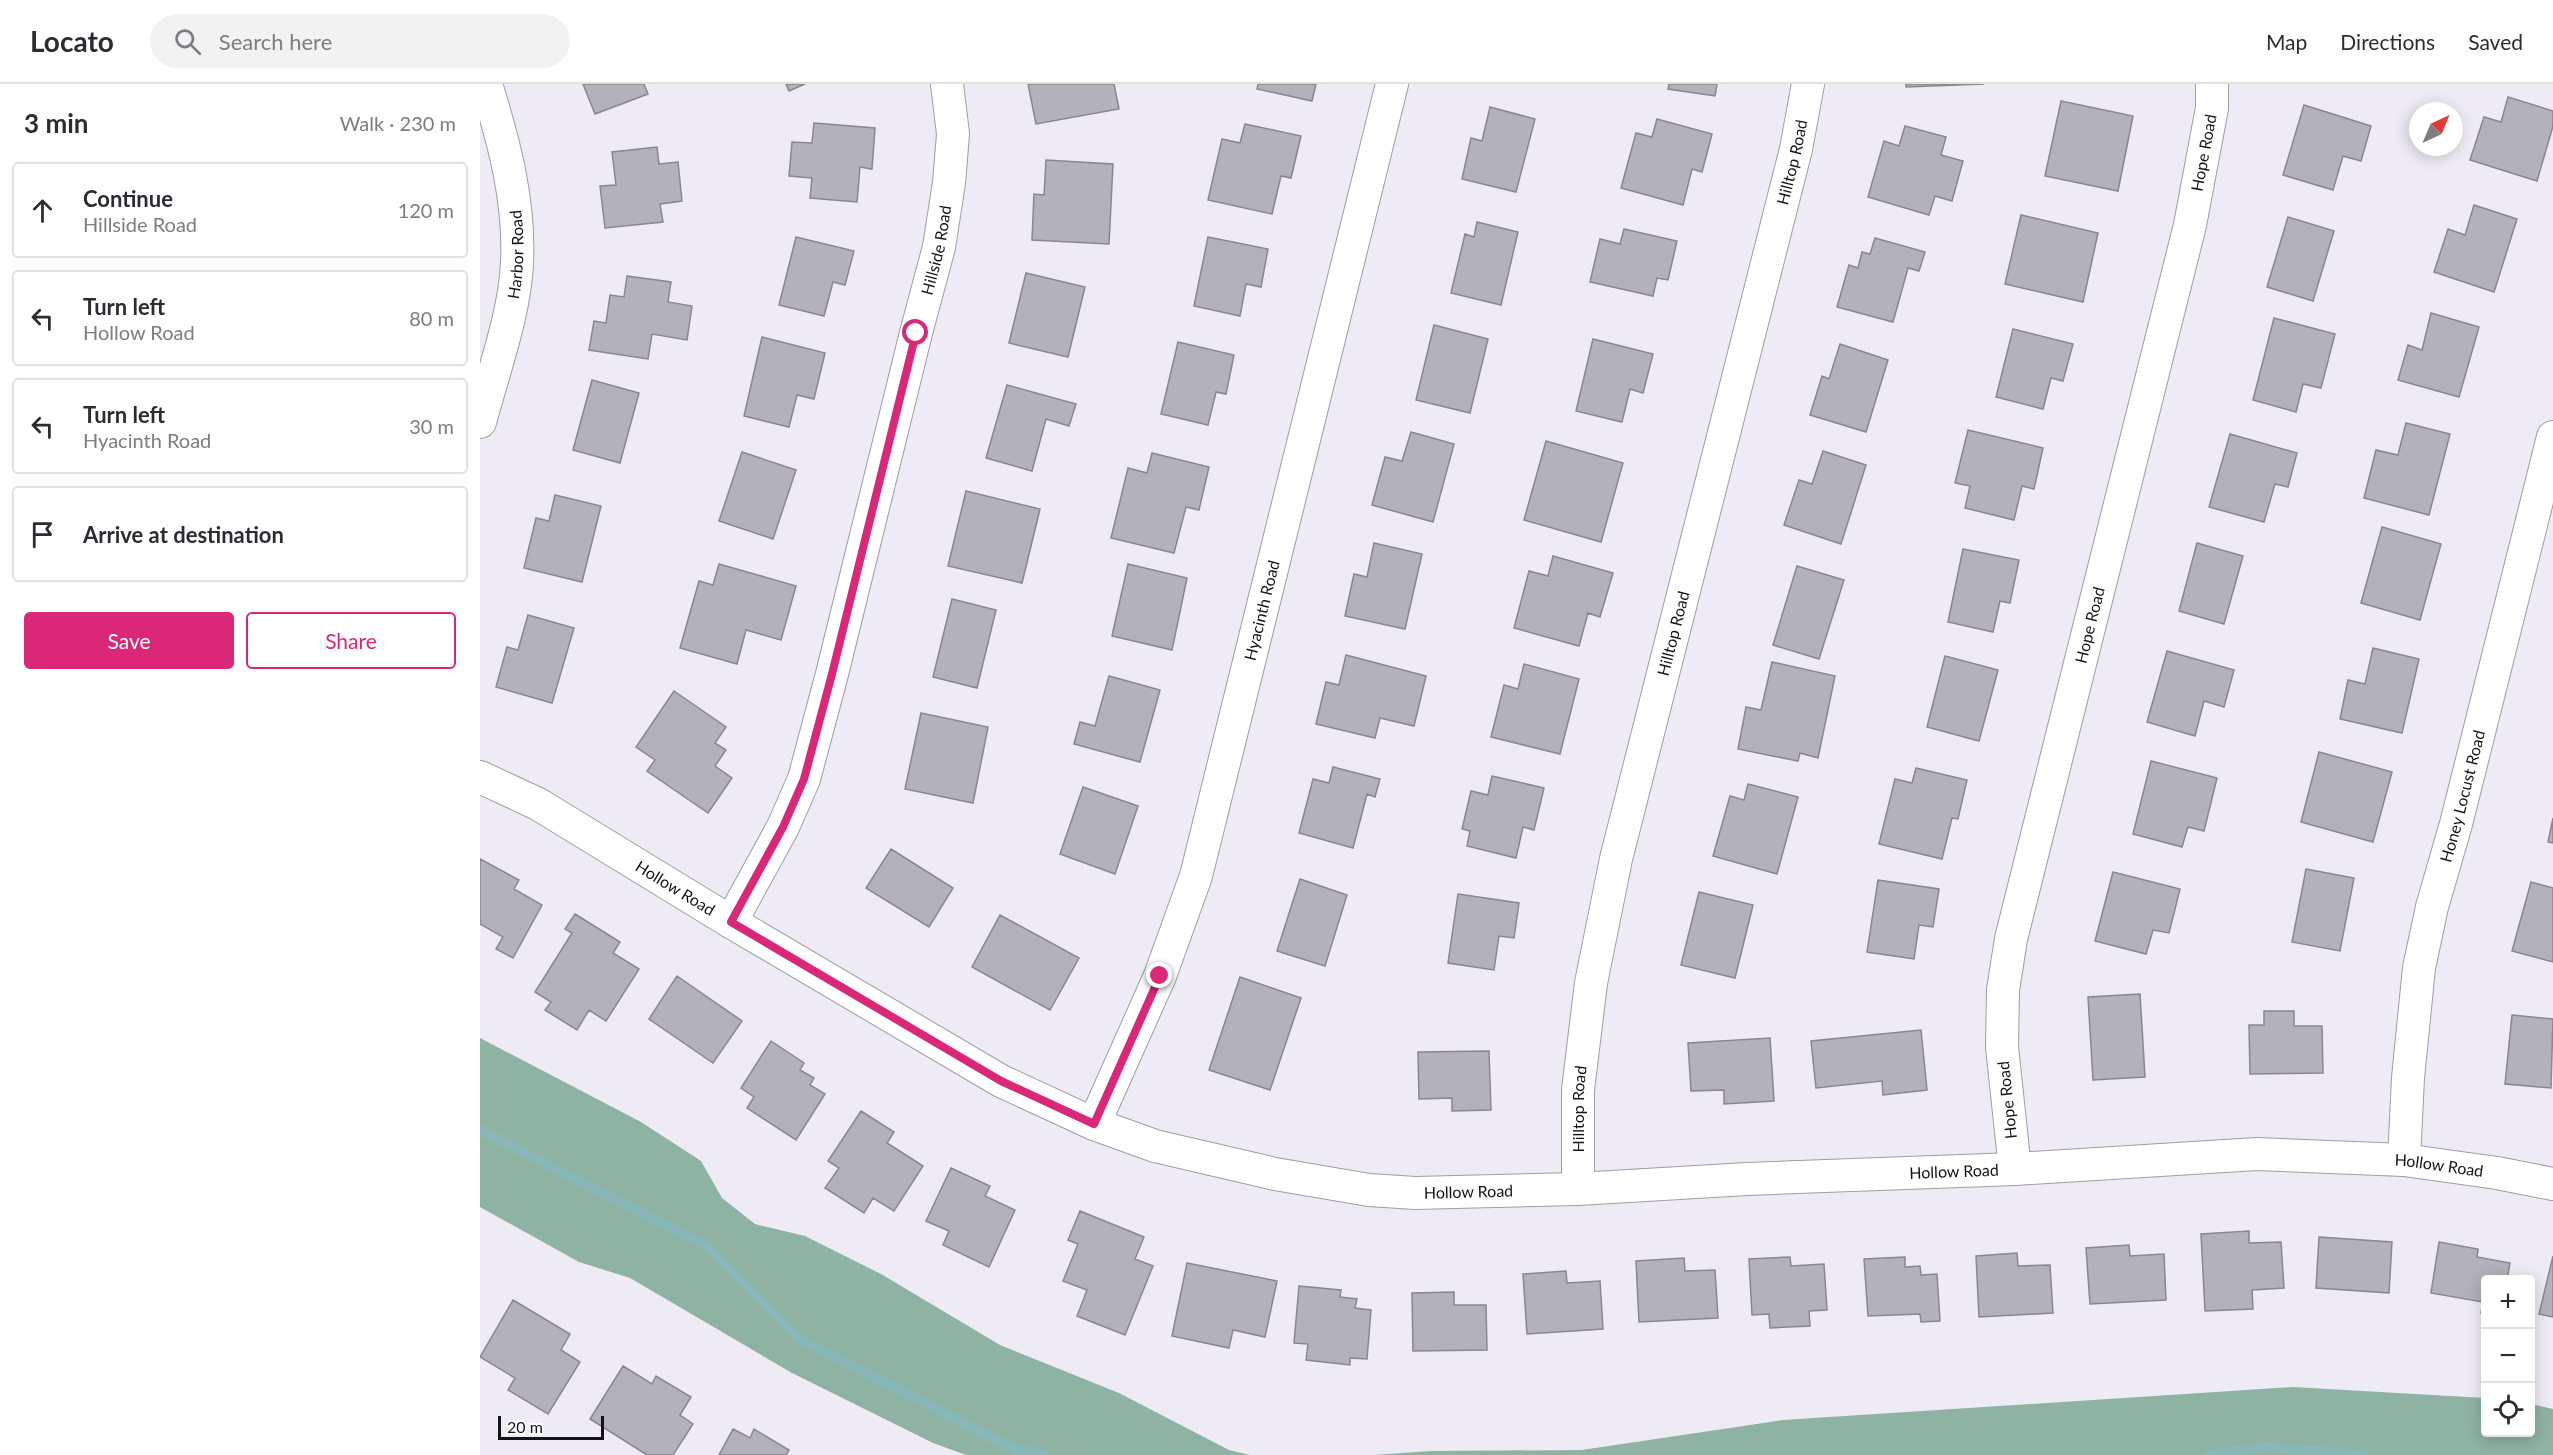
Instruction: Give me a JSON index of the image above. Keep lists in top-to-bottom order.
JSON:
{
  "streets": {
    "street": [
      "Hope Road",
      "Hilltop Road",
      "Hillside Road",
      "Harbor Road",
      "Hyacinth Road",
      "Honey Locust Road",
      "Hollow Road"
    ]
  },
  "crossings": [
    ["Hope Road", "Hollow Road"],
    ["Hilltop Road", "Hollow Road"],
    ["Hillside Road", "Hollow Road"],
    ["Hyacinth Road", "Hollow Road"],
    ["Honey Locust Road", "Hollow Road"]
  ],
  "scale_bar": "20 m",
  "north": "top right",
  "page": {
    "header": "Locato",
    "search": "Search here",
    "nav": ["Map", "Directions", "Saved"],
    "heading": ["3 min", "Walk · 230 m"],
    "list": [
      ["Continue", "Hillside Road", "120 m"],
      ["Turn left", "Hollow Road", "80 m"],
      ["Turn left", "Hyacinth Road", "30 m"],
      "Arrive at destination"
    ],
    "buttons": ["Save", "Share"],
    "map_buttons": ["+", "−"],
    "scale": "20 m"
  }
}
